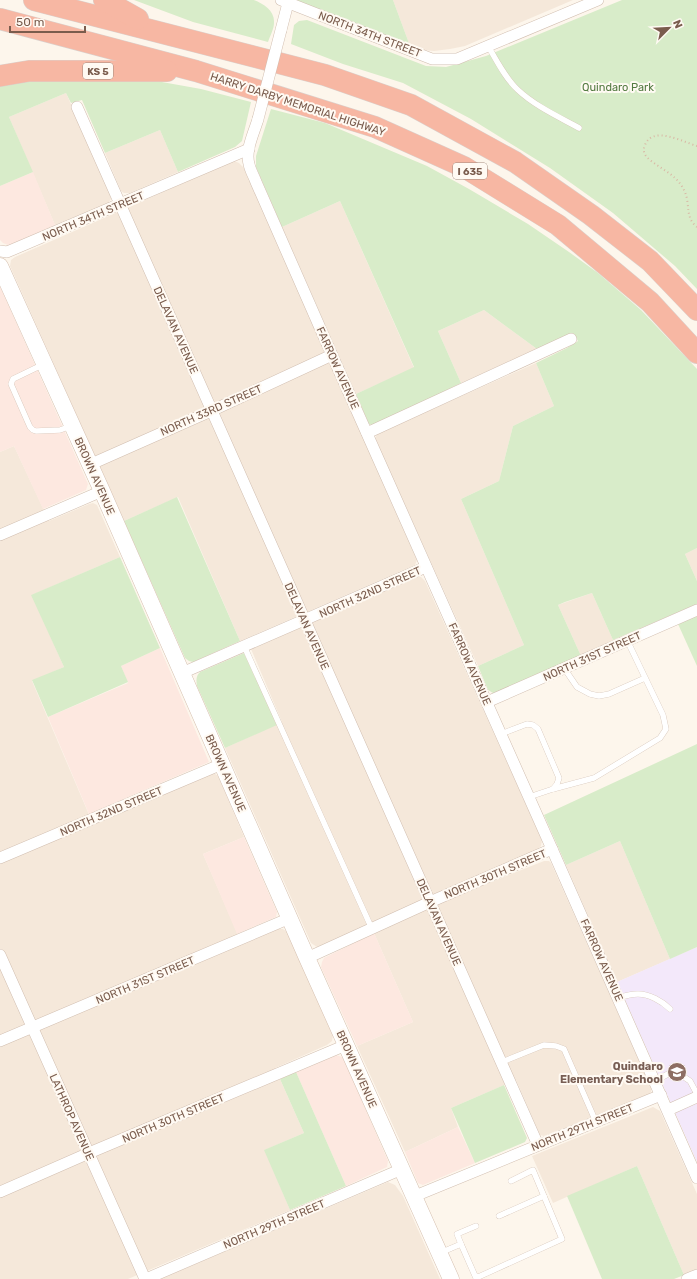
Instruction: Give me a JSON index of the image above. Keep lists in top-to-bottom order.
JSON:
{
  "streets": {
    "highway": ["KS 5", "HARRY DARBY MEMORIAL HIGHWAY", "I 635"],
    "main road": ["BROWN AVENUE"],
    "street": [
      "NORTH 34TH STREET",
      "DELAVAN AVENUE",
      "FARROW AVENUE",
      "NORTH 33RD STREET",
      "NORTH 32ND STREET",
      "NORTH 31ST STREET",
      "NORTH 30TH STREET",
      "LATHROP AVENUE",
      "NORTH 29TH STREET"
    ]
  },
  "crossings": [
    ["NORTH 34TH STREET", "DELAVAN AVENUE"],
    ["NORTH 34TH STREET", "FARROW AVENUE"],
    ["KS 5", "HARRY DARBY MEMORIAL HIGHWAY"],
    ["DELAVAN AVENUE", "NORTH 33RD STREET"],
    ["DELAVAN AVENUE", "NORTH 32ND STREET"],
    ["DELAVAN AVENUE", "NORTH 30TH STREET"],
    ["DELAVAN AVENUE", "NORTH 29TH STREET"],
    ["FARROW AVENUE", "NORTH 33RD STREET"],
    ["FARROW AVENUE", "NORTH 32ND STREET"],
    ["FARROW AVENUE", "NORTH 31ST STREET"],
    ["FARROW AVENUE", "NORTH 30TH STREET"],
    ["FARROW AVENUE", "NORTH 29TH STREET"],
    ["NORTH 33RD STREET", "BROWN AVENUE"],
    ["BROWN AVENUE", "NORTH 32ND STREET"],
    ["BROWN AVENUE", "NORTH 31ST STREET"],
    ["BROWN AVENUE", "NORTH 30TH STREET"],
    ["BROWN AVENUE", "NORTH 29TH STREET"],
    ["NORTH 31ST STREET", "LATHROP AVENUE"],
    ["NORTH 30TH STREET", "LATHROP AVENUE"],
    ["LATHROP AVENUE", "NORTH 29TH STREET"]
  ],
  "parks": ["Quindaro Park"],
  "places": {
    "school or university": ["Quindaro Elementary School"]
  },
  "scale_bar": "50 m",
  "north": "top right"
}
